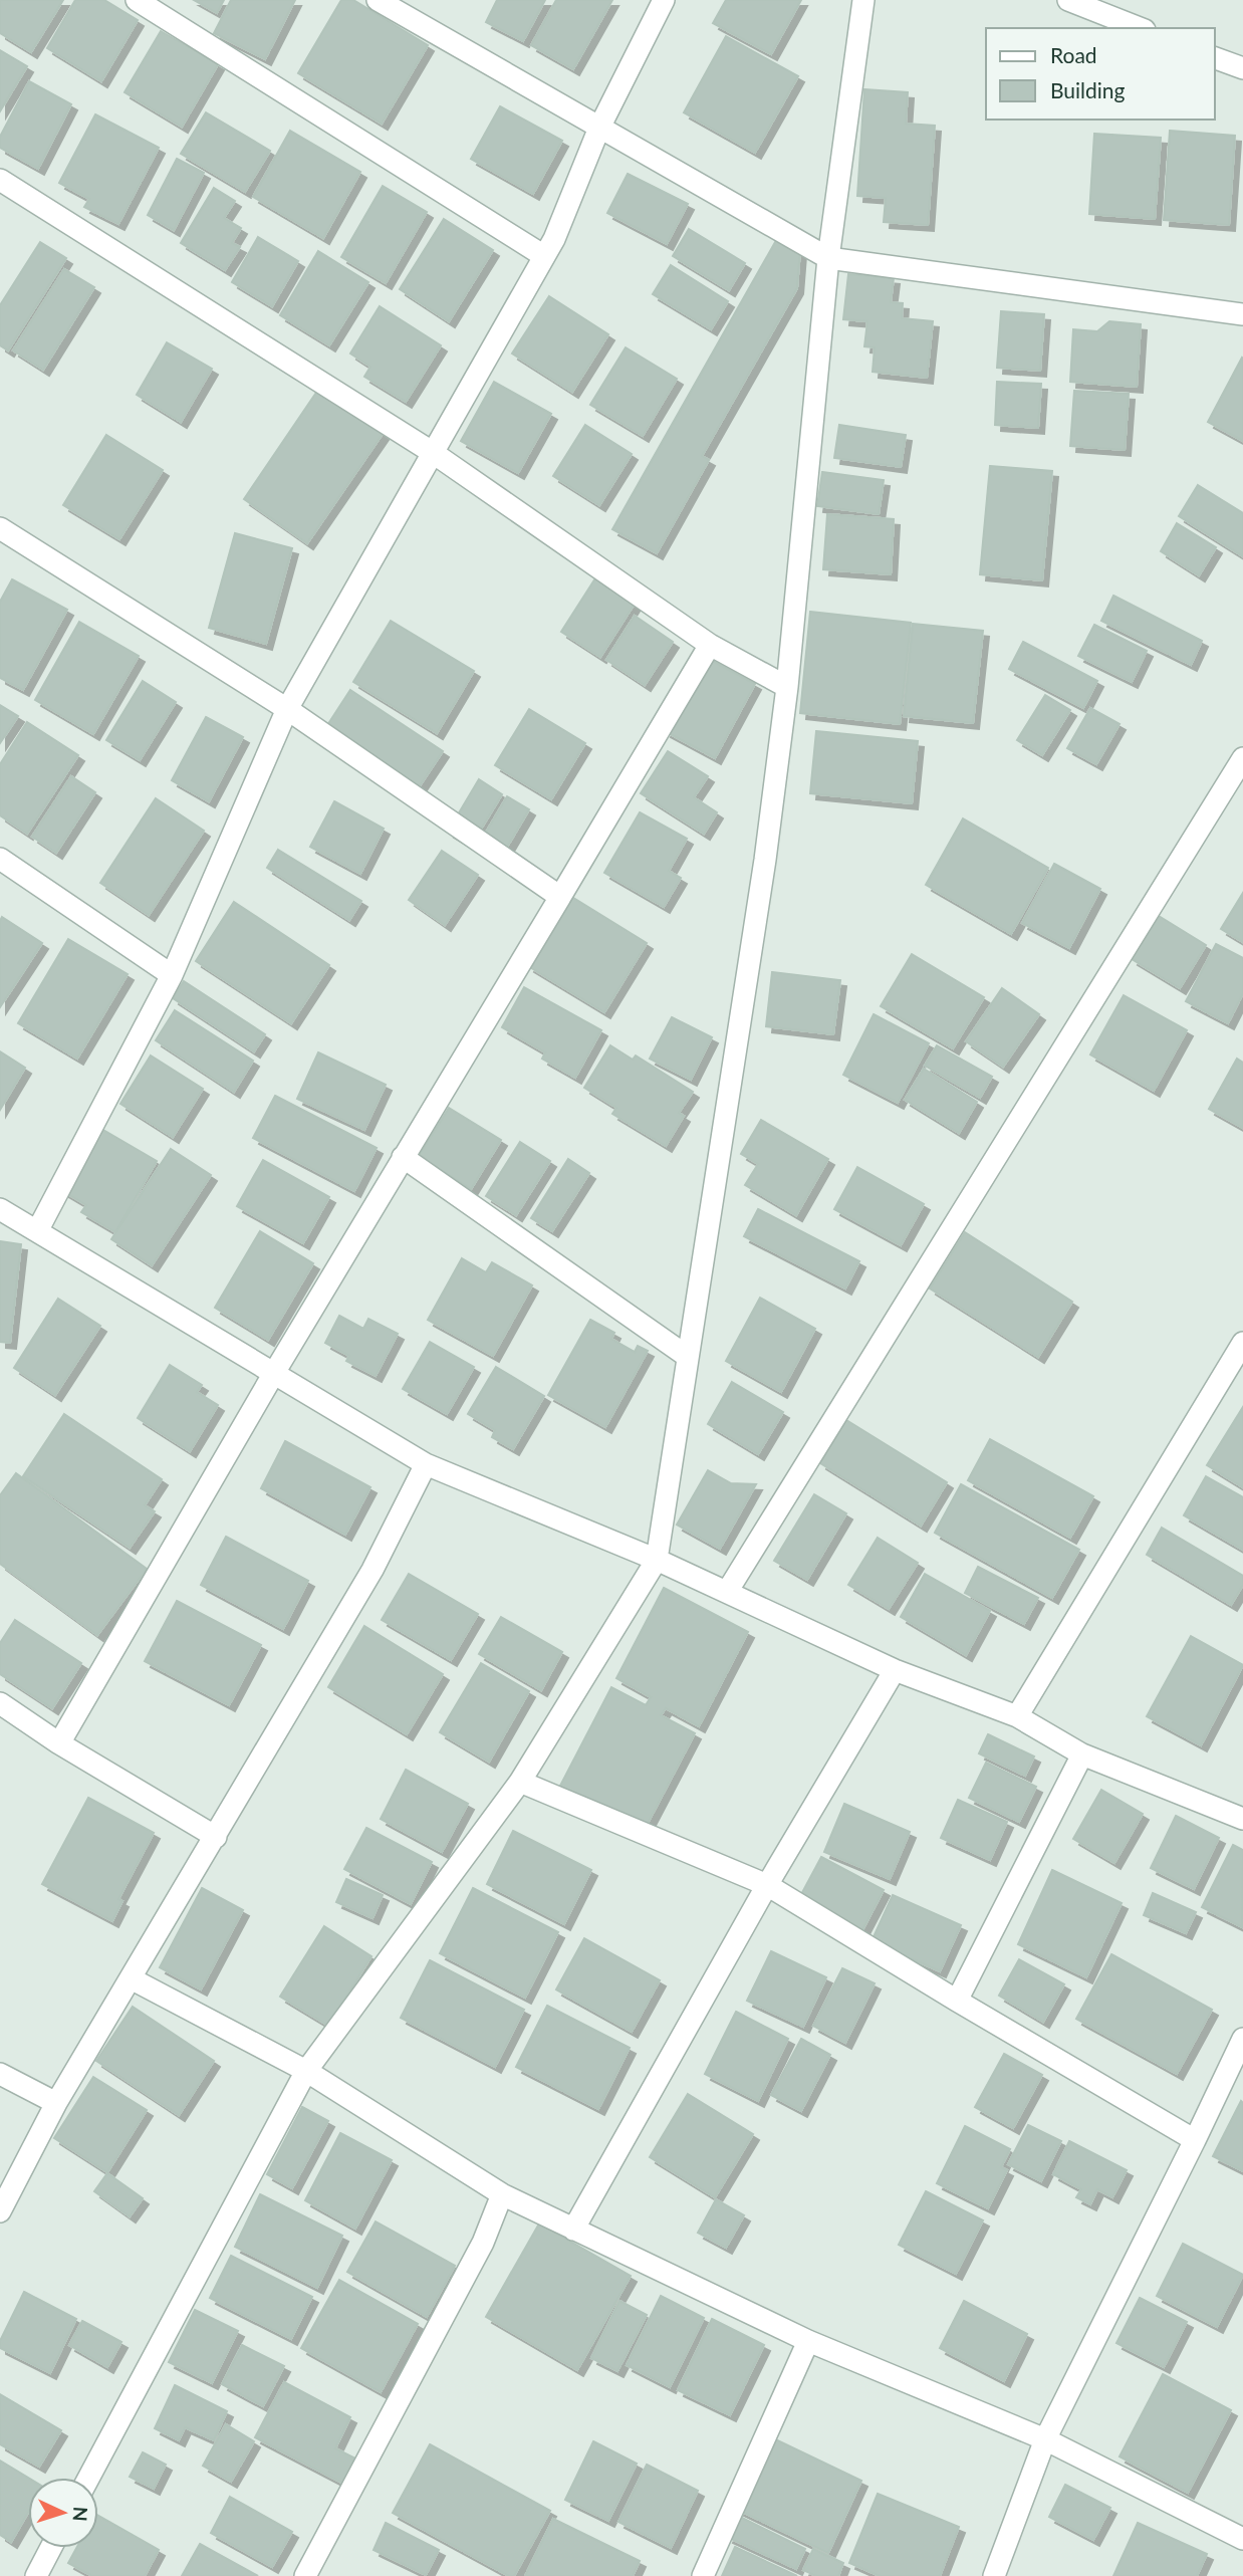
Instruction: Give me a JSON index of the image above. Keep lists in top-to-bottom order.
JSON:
{
  "legend": ["Road", "Building"],
  "north": "right"
}
